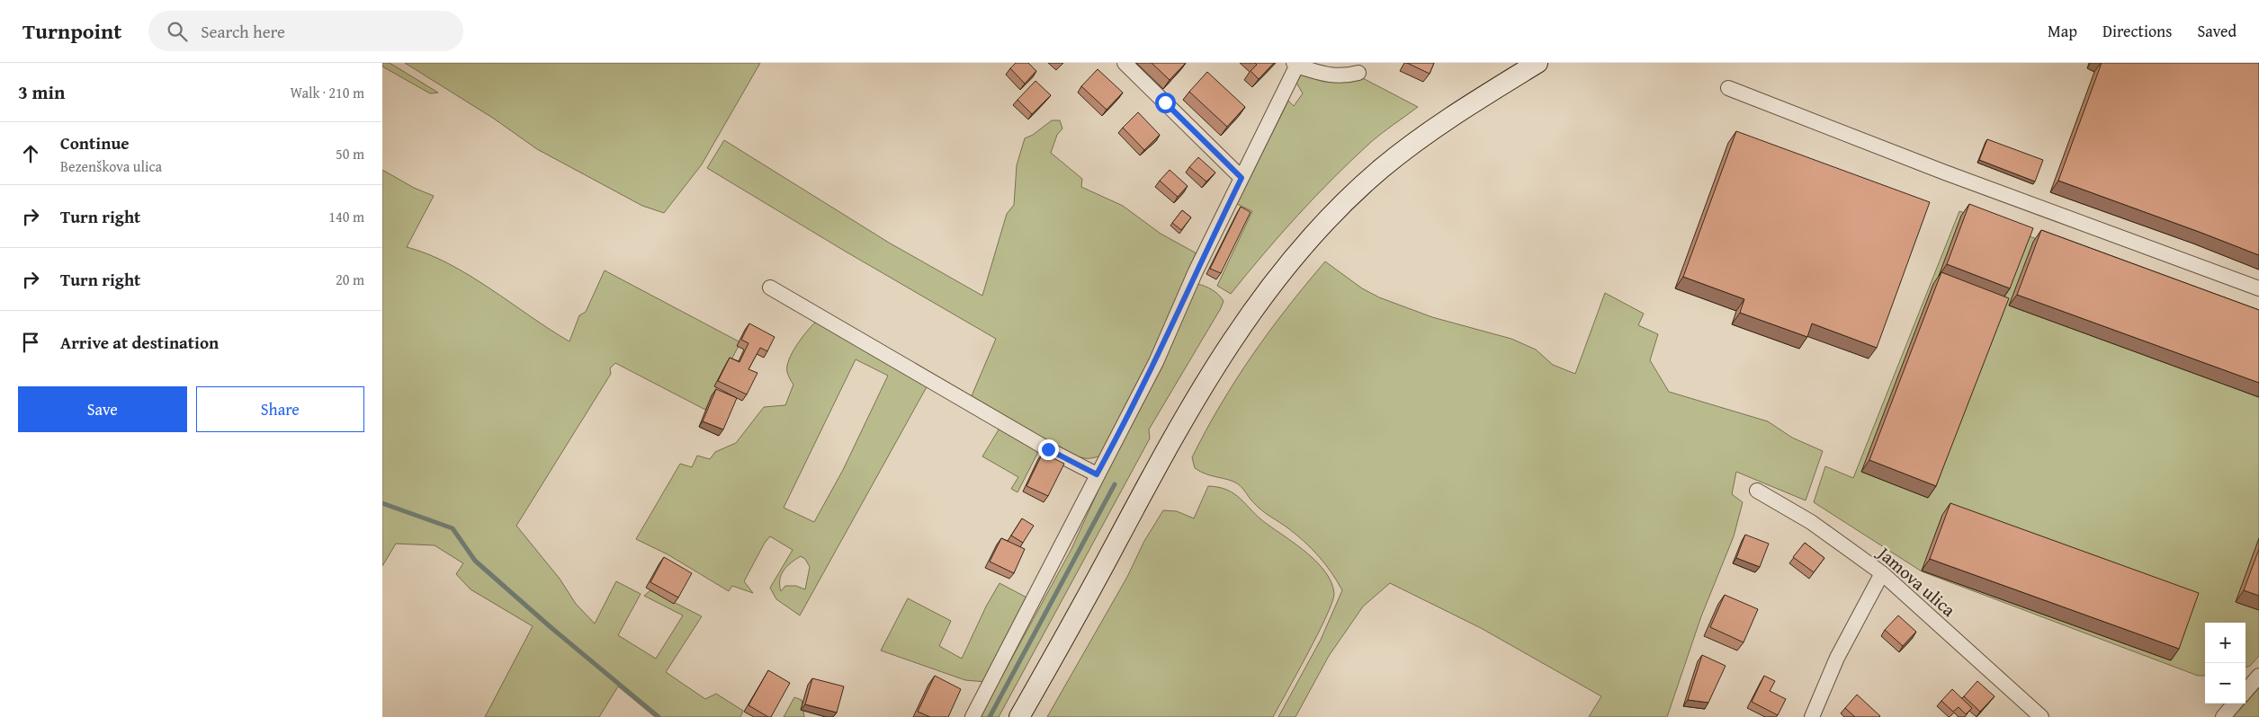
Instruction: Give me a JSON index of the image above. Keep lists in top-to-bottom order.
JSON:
{
  "streets": {
    "street": ["Jamova ulica"]
  },
  "page": {
    "header": "Turnpoint",
    "search": "Search here",
    "nav": ["Map", "Directions", "Saved"],
    "heading": ["3 min", "Walk · 210 m"],
    "list": [
      ["Continue", "Bezenškova ulica", "50 m"],
      ["Turn right", "140 m"],
      ["Turn right", "20 m"],
      "Arrive at destination"
    ],
    "buttons": ["Save", "Share"],
    "map_buttons": ["+", "−"]
  }
}
